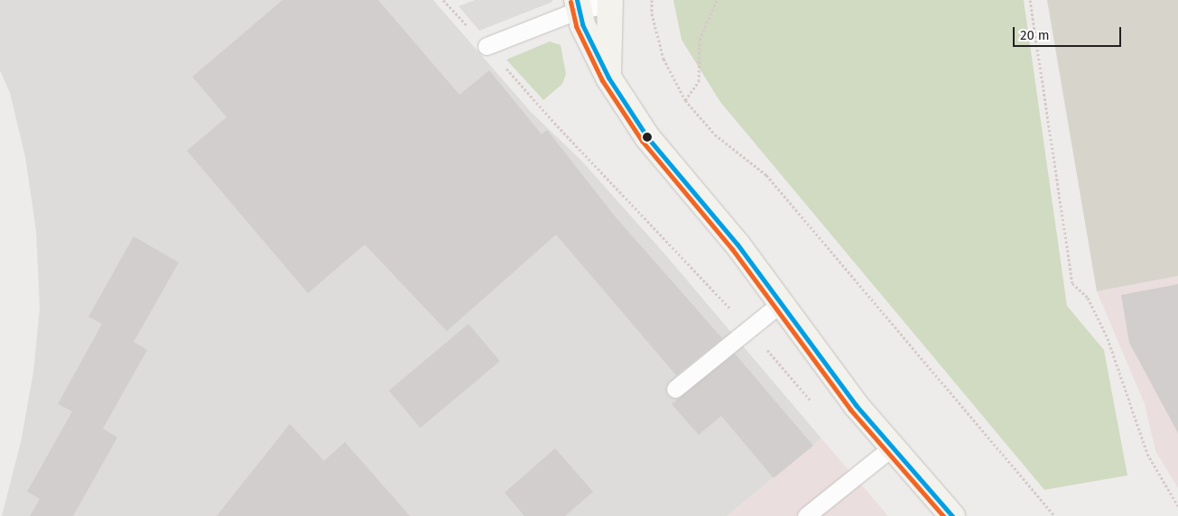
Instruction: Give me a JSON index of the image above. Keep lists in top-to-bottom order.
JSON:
{
  "scale_bar": "20 m"
}
